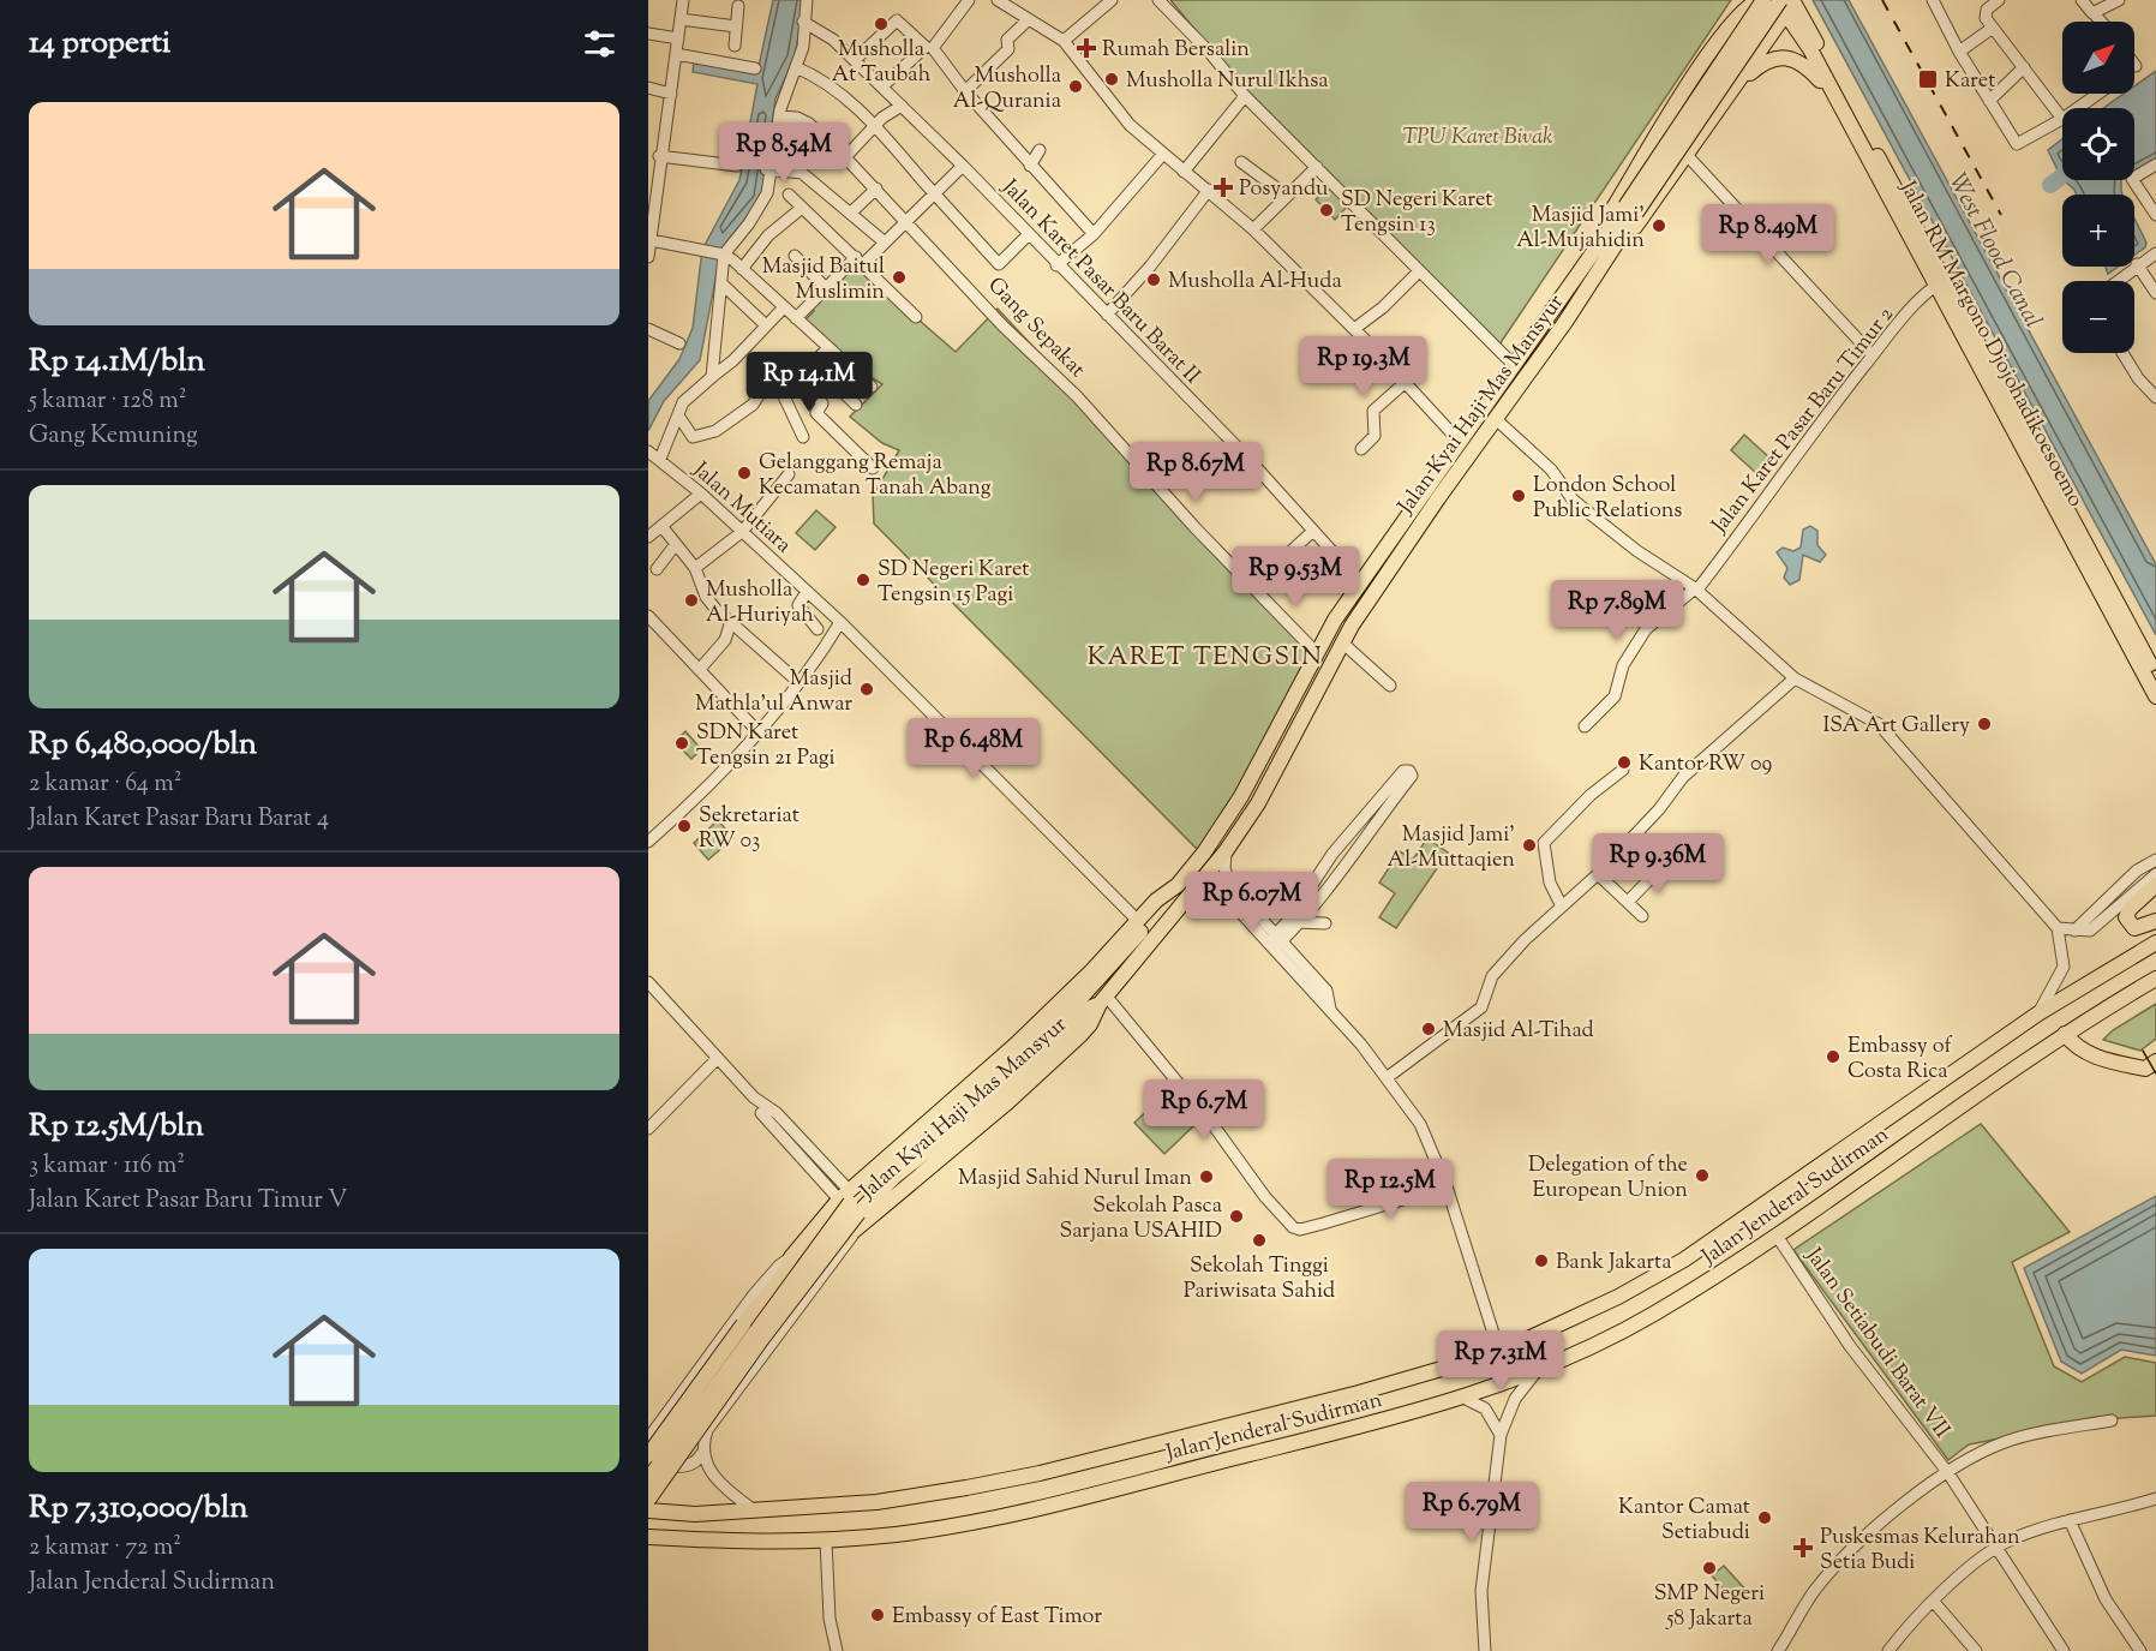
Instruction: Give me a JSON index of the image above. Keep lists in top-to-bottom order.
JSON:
{
  "streets": {
    "main road": ["Jalan RM Margono Djojohadikoesoemo", "Jalan Kyai Haji Mas Mansyur", "Jalan Jenderal Sudirman"],
    "street": [
      "Jalan Karet Pasar Baru Barat II",
      "Gang Sepakat",
      "Jalan Karet Pasar Baru Timur 2",
      "Jalan Mutiara",
      "Jalan Setiabudi Barat VII"
    ]
  },
  "crossings": [
    ["Jalan Karet Pasar Baru Barat II", "Jalan Kyai Haji Mas Mansyur"],
    ["Gang Sepakat", "Jalan Kyai Haji Mas Mansyur"],
    ["Jalan RM Margono Djojohadikoesoemo", "Jalan Kyai Haji Mas Mansyur"],
    ["Jalan RM Margono Djojohadikoesoemo", "Jalan Karet Pasar Baru Timur 2"],
    ["Jalan Kyai Haji Mas Mansyur", "Jalan Mutiara"],
    ["Jalan Jenderal Sudirman", "Jalan Setiabudi Barat VII"]
  ],
  "districts": ["KARET TENGSIN"],
  "water": ["West Flood Canal"],
  "parks": ["TPU Karet Bivak"],
  "places": {
    "other": [
      "Musholla At Taubah",
      "Musholla Nurul Ikhsa",
      "Musholla Al-Qurania",
      "SD Negeri Karet Tengsin 13",
      "Masjid Jami' Al-Mujahidin",
      "Masjid Baitul Muslimin",
      "Musholla Al-Huda",
      "Gelanggang Remaja Kecamatan Tanah Abang",
      "London School Public Relations",
      "SD Negeri Karet Tengsin 15 Pagi",
      "Musholla Al-Huriyah",
      "Masjid Mathla'ul Anwar",
      "ISA Art Gallery",
      "SDN Karet Tengsin 21 Pagi",
      "Kantor RW 09",
      "Sekretariat RW 03",
      "Masjid Jami' Al-Muttaqien",
      "Masjid Al-Tihad",
      "Embassy of Costa Rica",
      "Delegation of the European Union",
      "Masjid Sahid Nurul Iman",
      "Sekolah Pasca Sarjana USAHID",
      "Sekolah Tinggi Pariwisata Sahid",
      "Bank Jakarta",
      "Kantor Camat Setiabudi",
      "SMP Negeri 58 Jakarta",
      "Embassy of East Timor"
    ],
    "health": ["Rumah Bersalin", "Posyandu", "Puskesmas Kelurahan Setia Budi"],
    "transit": ["Karet"]
  },
  "north": "top right",
  "page": {
    "heading": "14 properti",
    "map_buttons": ["+", "−"],
    "list": [
      {
        "name": "Rp 14.1M/bln",
        "note": "5 kamar · 128 m² · Gang Kemuning"
      },
      {
        "name": "Rp 6,480,000/bln",
        "note": "2 kamar · 64 m² · Jalan Karet Pasar Baru Barat 4"
      },
      {
        "name": "Rp 12.5M/bln",
        "note": "3 kamar · 116 m² · Jalan Karet Pasar Baru Timur V"
      },
      {
        "name": "Rp 7,310,000/bln",
        "note": "2 kamar · 72 m² · Jalan Jenderal Sudirman"
      }
    ],
    "price": [
      "Rp 8.54M",
      "Rp 8.49M",
      "Rp 19.3M",
      "Rp 14.1M",
      "Rp 8.67M",
      "Rp 9.53M",
      "Rp 7.89M",
      "Rp 6.48M",
      "Rp 9.36M",
      "Rp 6.07M",
      "Rp 6.7M",
      "Rp 12.5M",
      "Rp 7.31M",
      "Rp 6.79M"
    ]
  }
}
